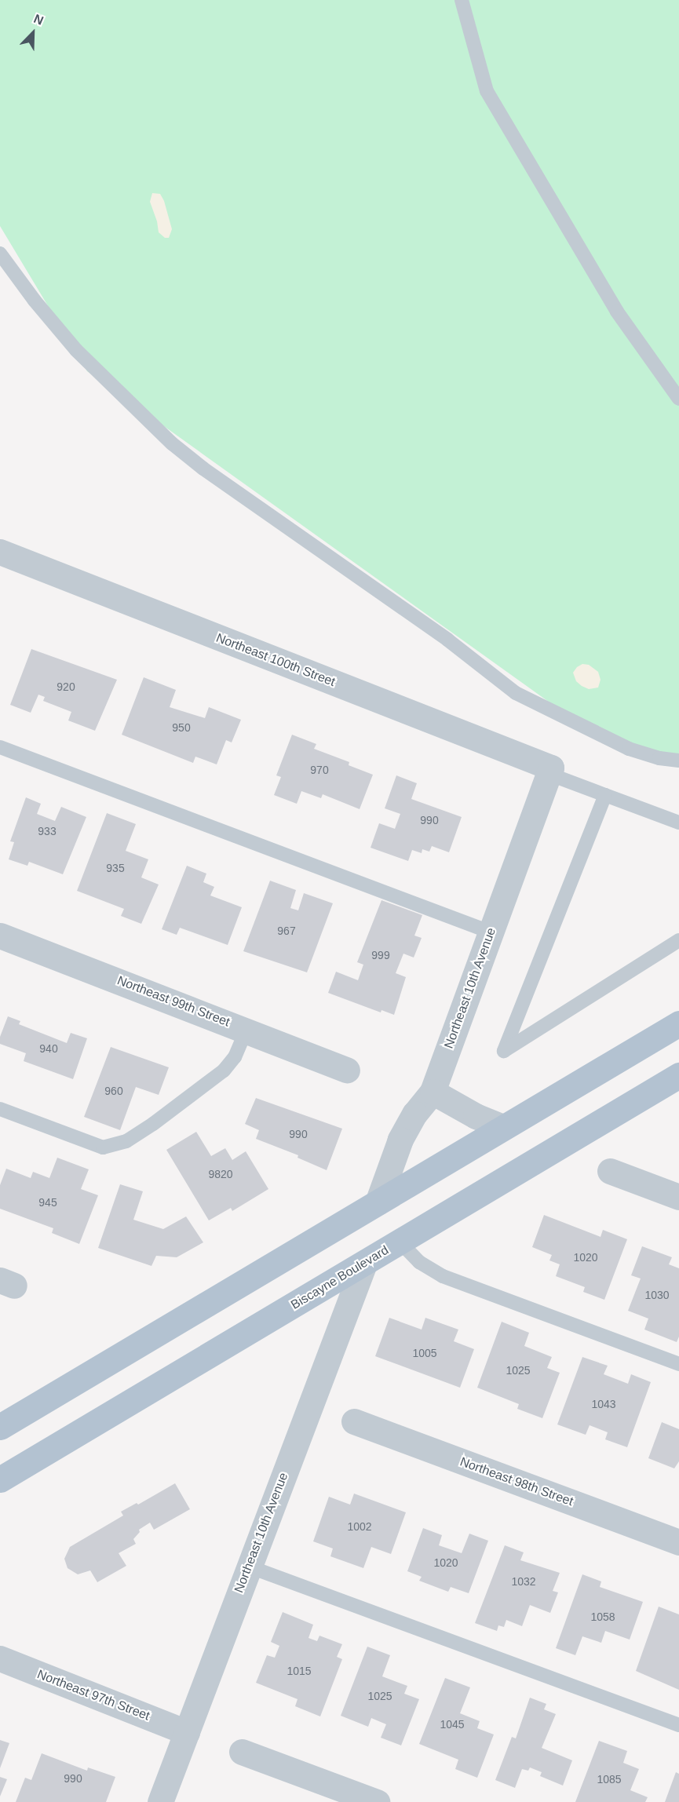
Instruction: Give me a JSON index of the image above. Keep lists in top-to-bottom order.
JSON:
{
  "streets": {
    "main road": ["Biscayne Boulevard"],
    "street": [
      "Northeast 100th Street",
      "Northeast 10th Avenue",
      "Northeast 99th Street",
      "Northeast 98th Street",
      "Northeast 97th Street"
    ]
  },
  "crossings": [
    ["Northeast 100th Street", "Northeast 10th Avenue"],
    ["Northeast 10th Avenue", "Biscayne Boulevard"],
    ["Northeast 10th Avenue", "Northeast 97th Street"]
  ],
  "house_numbers": [
    "920",
    "950",
    "970",
    "990",
    "933",
    "935",
    "967",
    "999",
    "940",
    "960",
    "990",
    "9820",
    "945",
    "1020",
    "1030",
    "1005",
    "1025",
    "1043",
    "1002",
    "1020",
    "1032",
    "1058",
    "1015",
    "1025",
    "1045",
    "990",
    "1085"
  ],
  "north": "top right"
}
